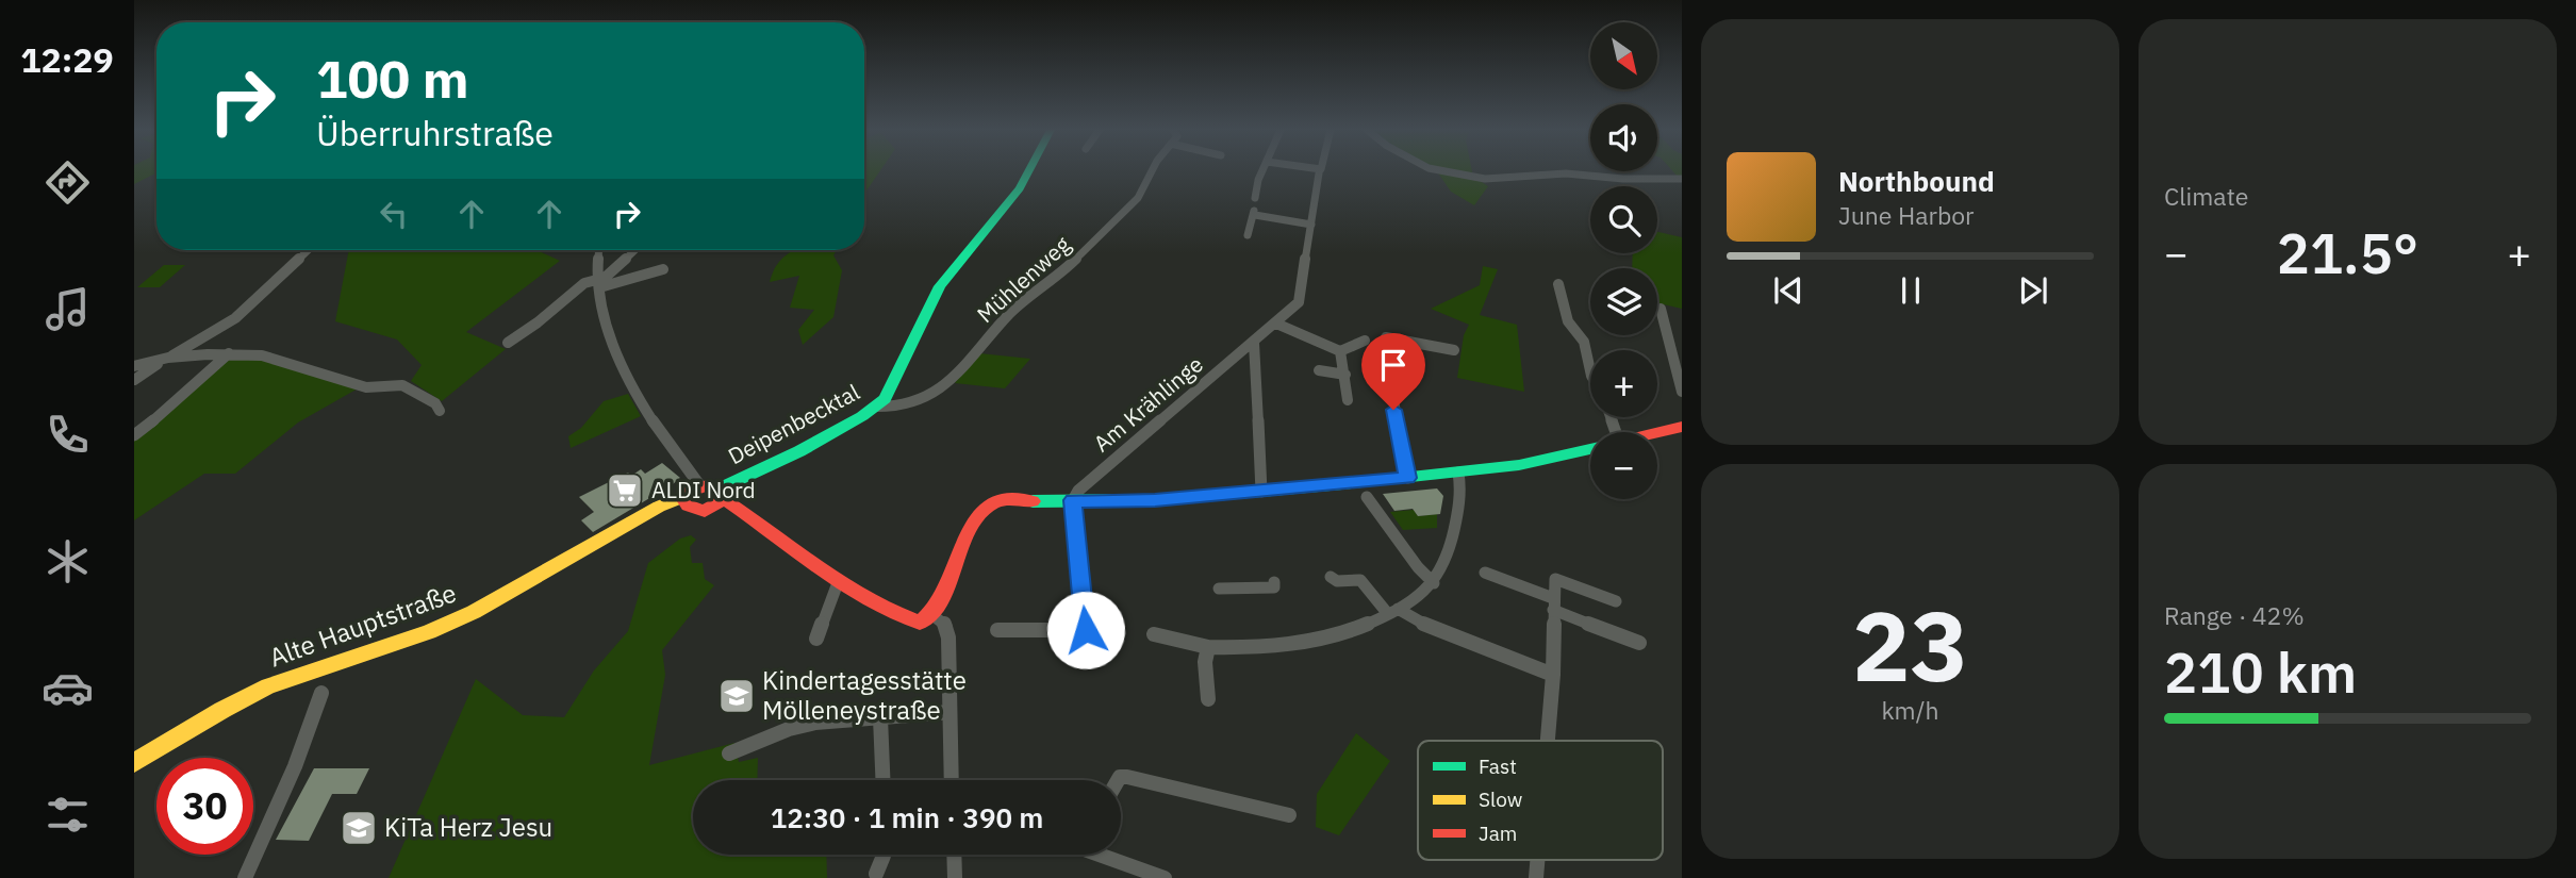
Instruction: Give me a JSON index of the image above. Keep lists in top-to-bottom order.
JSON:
{
  "streets": {
    "main road": ["Deipenbecktal", "Alte Hauptstraße"],
    "street": ["Mühlenweg", "Am Krählinge"]
  },
  "crossings": [
    ["Mühlenweg", "Deipenbecktal"]
  ],
  "places": {
    "supermarket": ["ALDI Nord"],
    "school or university": ["Kindertagesstätte Mölleneystraße", "KiTa Herz Jesu"]
  },
  "legend": ["Fast", "Slow", "Jam"],
  "north": "bottom right",
  "page": {
    "tabs": "12:29",
    "tile": [
      "Climate",
      ["23", "km/h"],
      ["Range · 42%", "210 km"]
    ],
    "map_buttons": ["+", "−"],
    "turn": ["100 m", "Überruhrstraße"],
    "song": ["Northbound", "June Harbor"],
    "heat": ["−", "21.5°", "+"],
    "limit": "30",
    "trip": "12:30 · 1 min · 390 m"
  }
}
